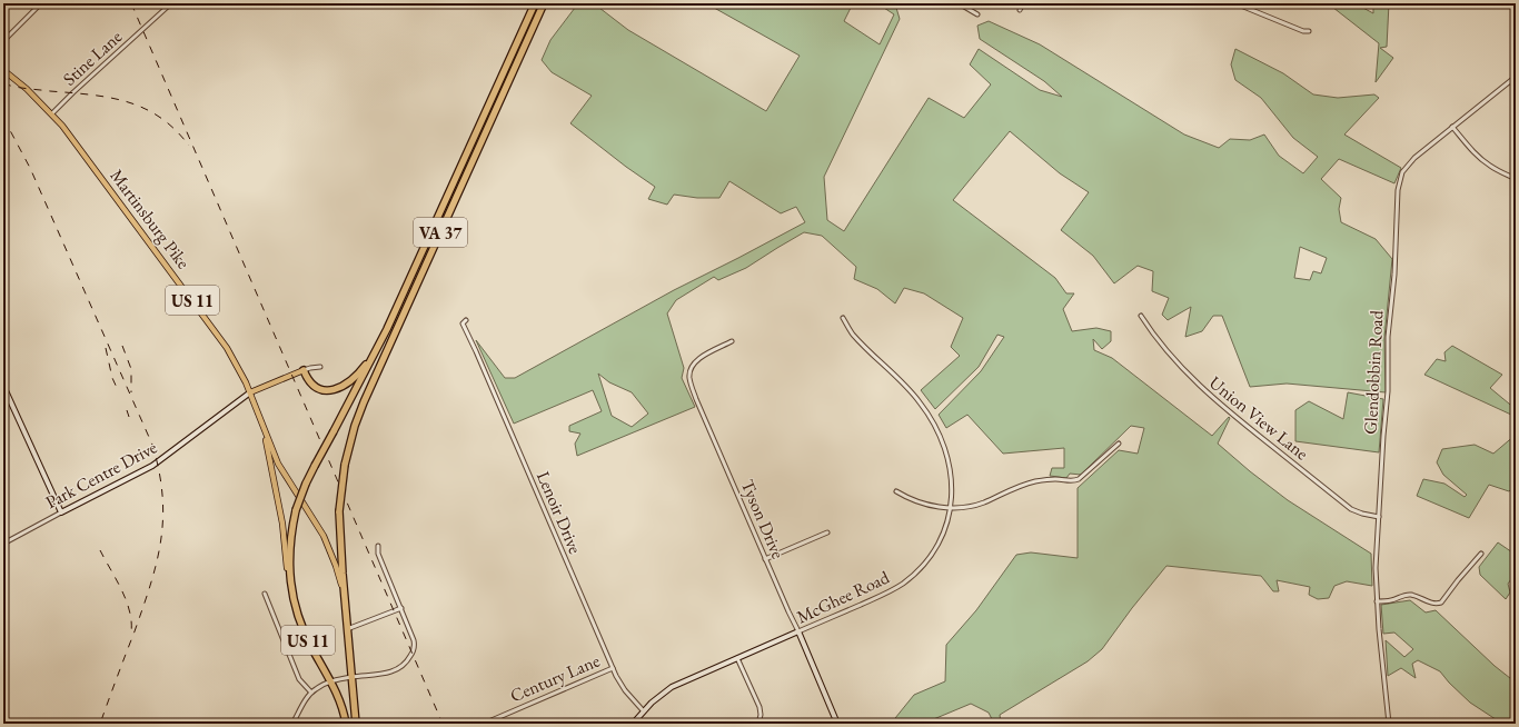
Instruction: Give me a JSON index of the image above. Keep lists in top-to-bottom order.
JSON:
{
  "streets": {
    "highway": ["VA 37", "US 11"],
    "main road": ["Martinsburg Pike"],
    "street": [
      "Stine Lane",
      "Glendobbin Road",
      "Union View Lane",
      "Park Centre Drive",
      "Lenoir Drive",
      "Tyson Drive",
      "McGhee Road",
      "Century Lane"
    ]
  },
  "crossings": [
    ["Stine Lane", "Martinsburg Pike"],
    ["Martinsburg Pike", "US 11"],
    ["Martinsburg Pike", "Park Centre Drive"],
    ["VA 37", "US 11"],
    ["Glendobbin Road", "Union View Lane"],
    ["Lenoir Drive", "McGhee Road"],
    ["Lenoir Drive", "Century Lane"],
    ["Tyson Drive", "McGhee Road"]
  ]
}
